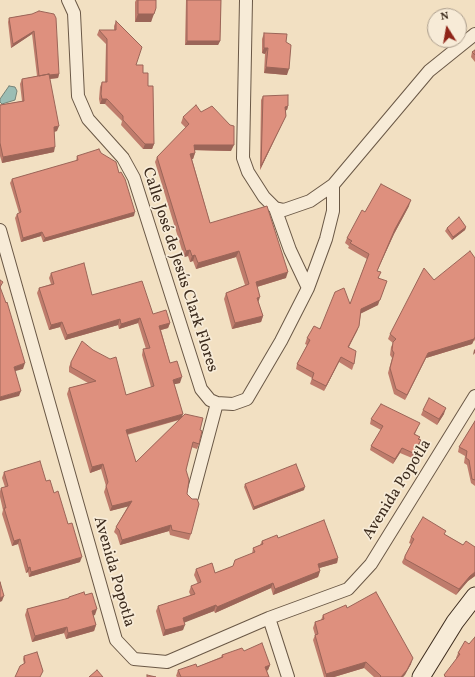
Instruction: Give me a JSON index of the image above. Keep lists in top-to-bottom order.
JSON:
{
  "streets": {
    "street": ["Calle José de Jesús Clark Flores", "Avenida Popotla"]
  },
  "north": "top"
}
